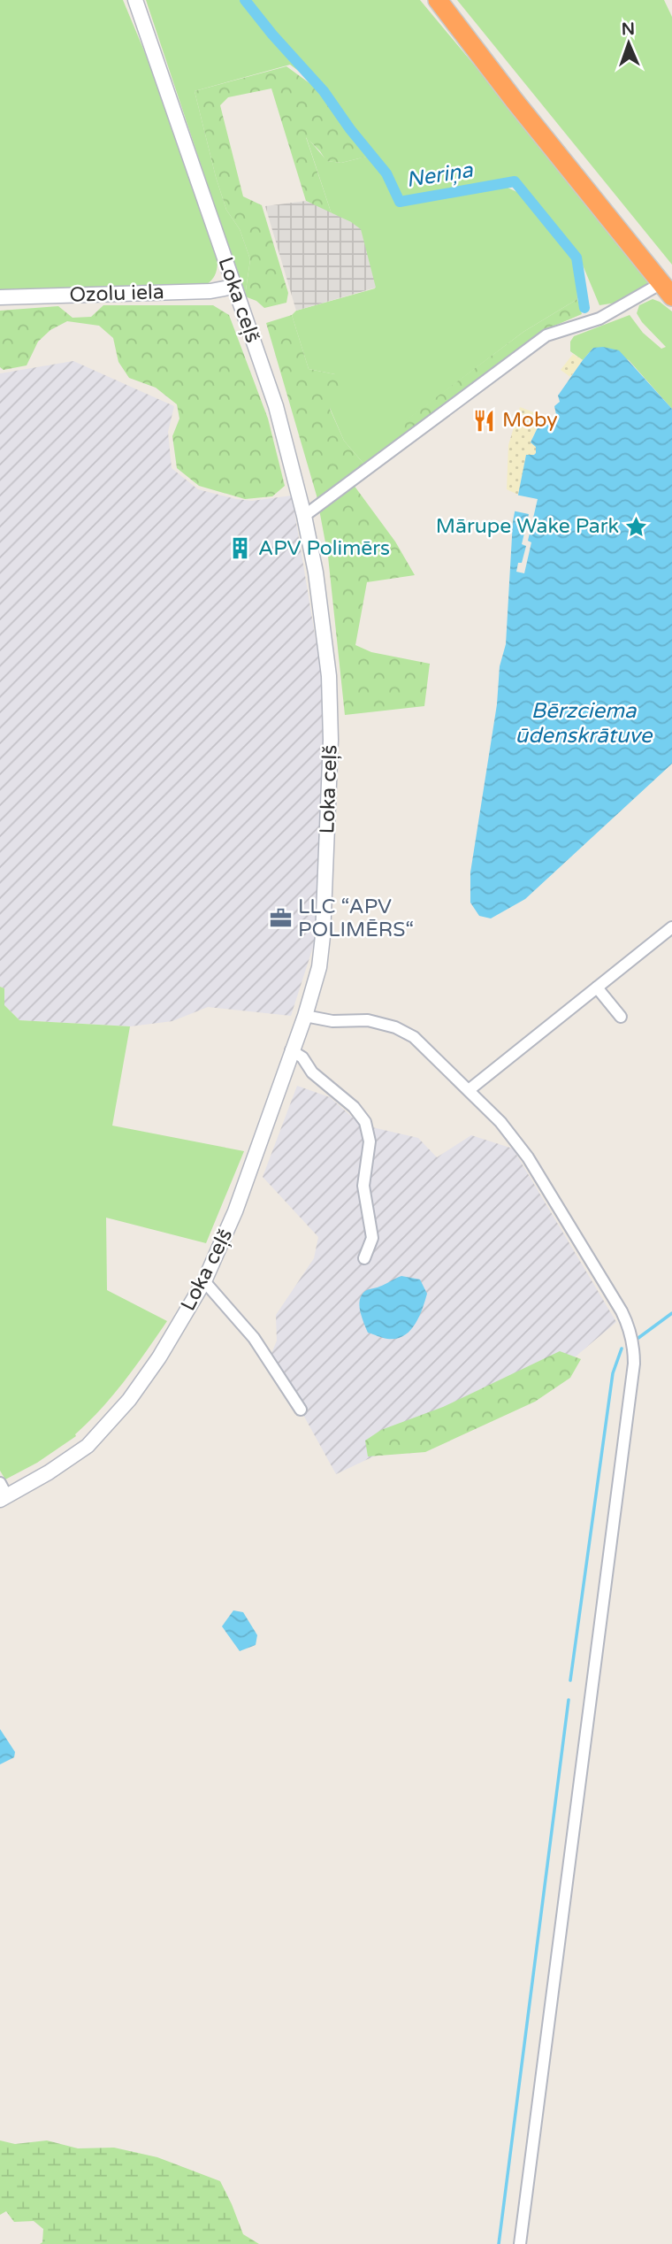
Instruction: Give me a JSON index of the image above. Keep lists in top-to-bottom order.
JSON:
{
  "streets": {
    "main road": ["Ozolu iela", "Loka ceļš"]
  },
  "crossings": [
    ["Ozolu iela", "Loka ceļš"]
  ],
  "water": ["Neriņa", "Bērzciema ūdenskrātuve"],
  "places": {
    "restaurant": ["Moby"],
    "place": ["Mārupe Wake Park"],
    "building": ["APV Polimērs"],
    "office": ["LLC “APV POLIMĒRS“"]
  },
  "north": "top"
}
